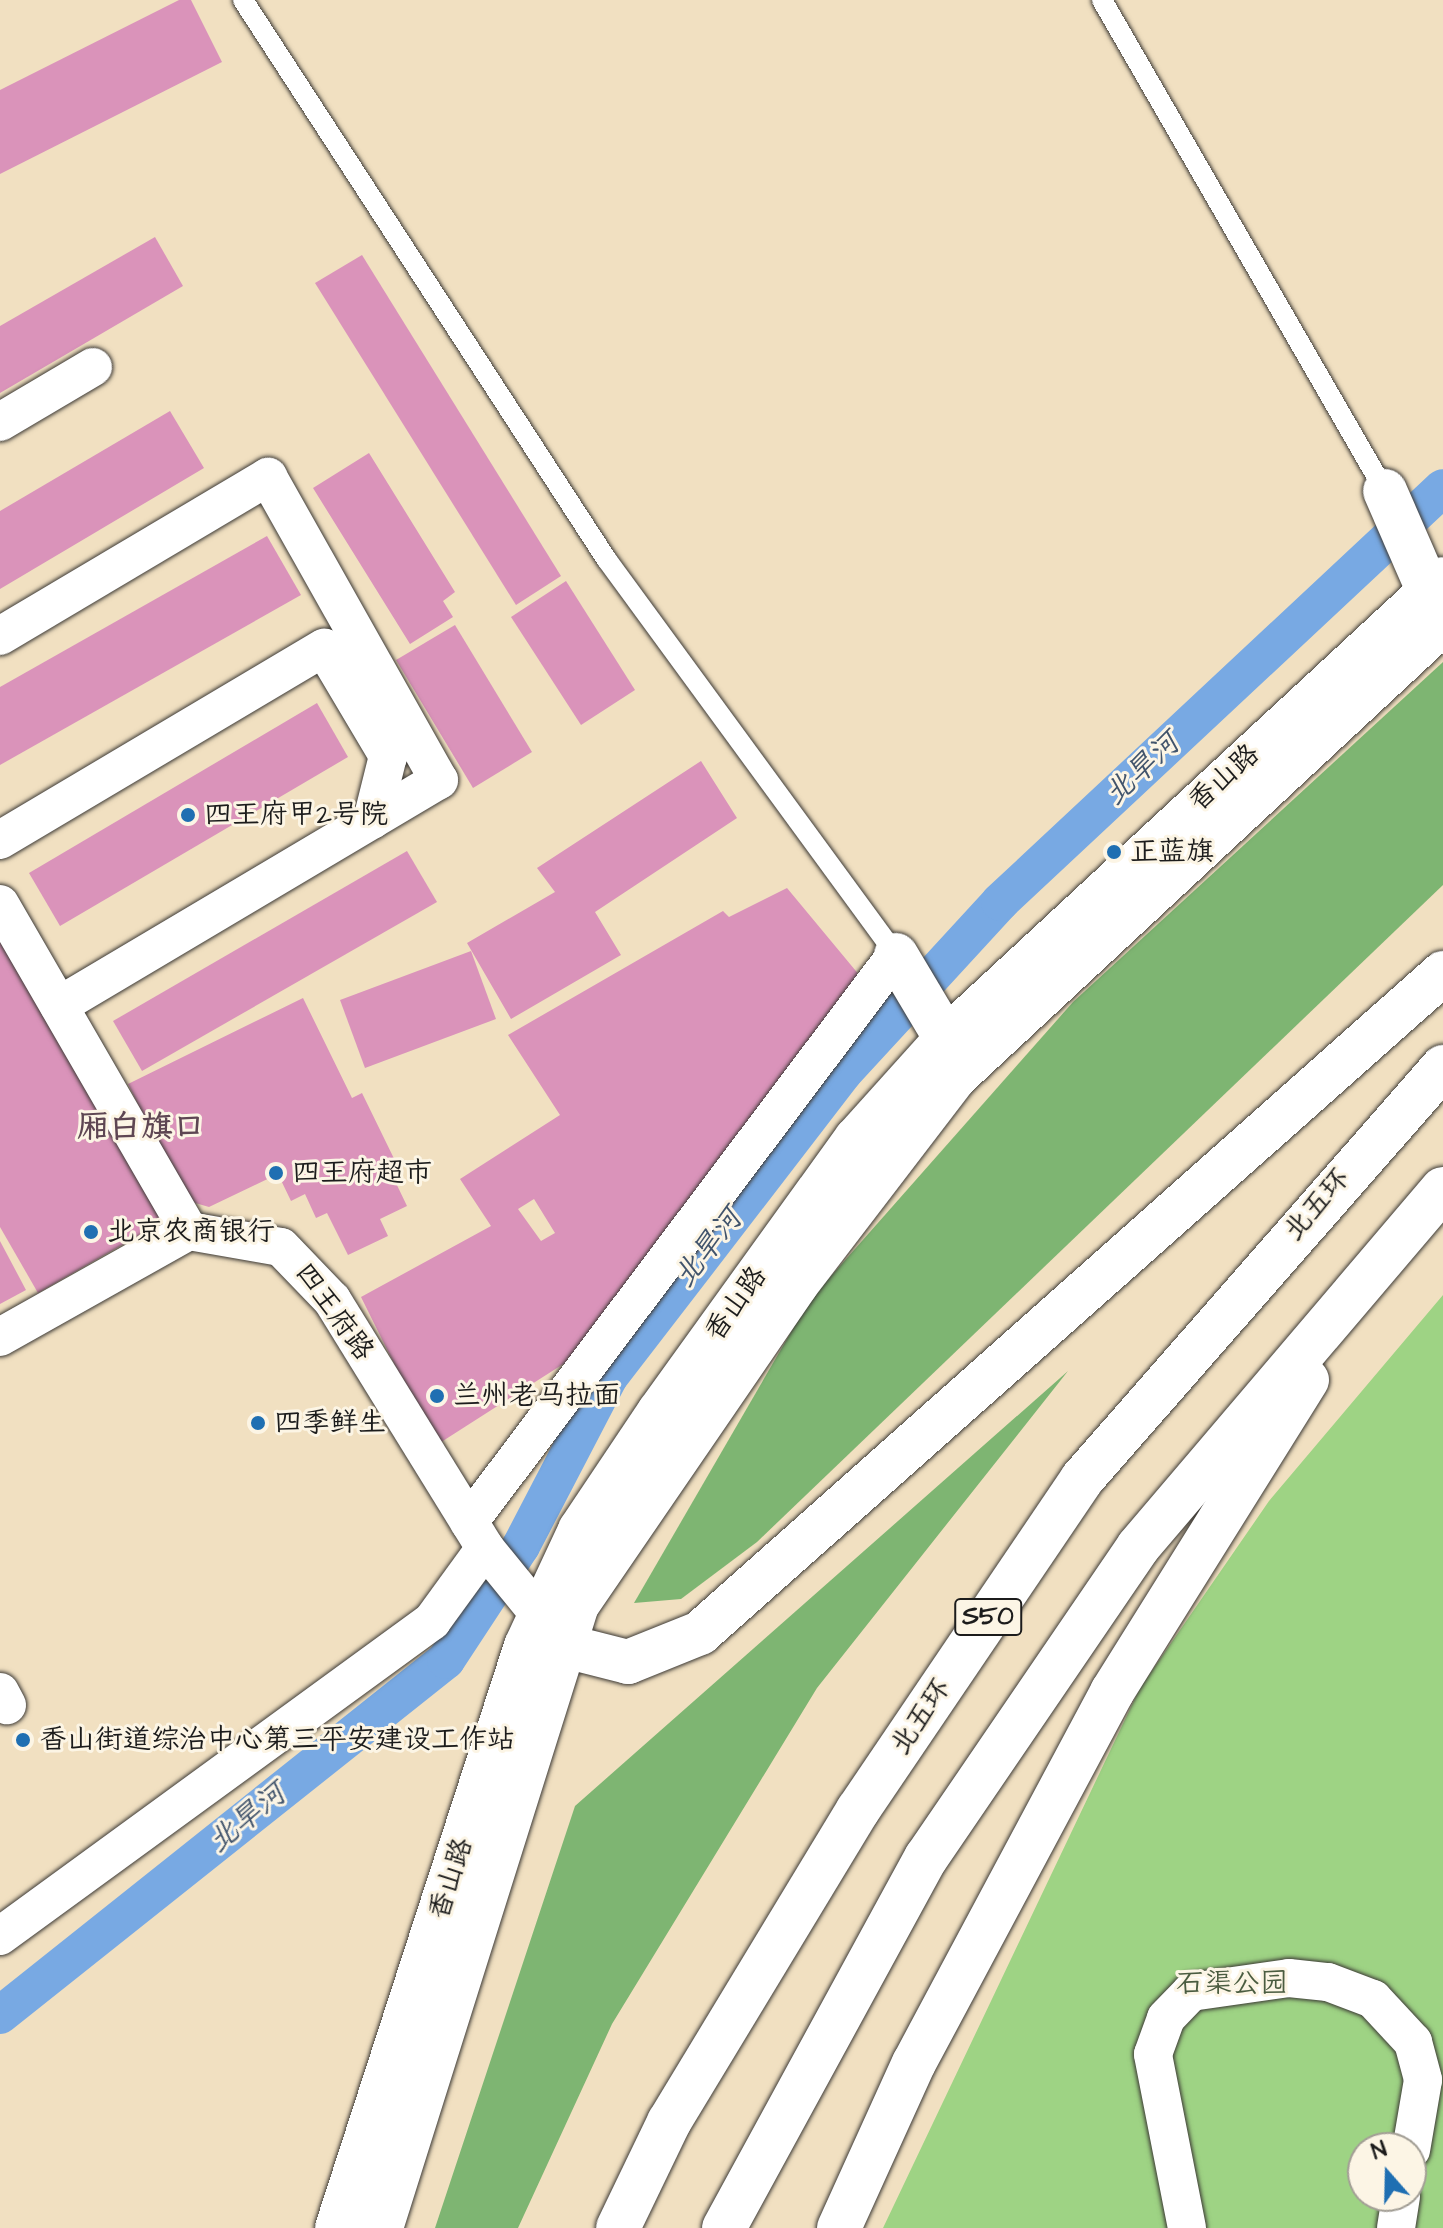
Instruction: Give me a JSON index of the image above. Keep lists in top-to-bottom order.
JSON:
{
  "streets": {
    "main road": ["香山路", "北五环", "S50"],
    "street": ["四王府路"]
  },
  "crossings": [
    ["香山路", "四王府路"]
  ],
  "districts": ["厢白旗口"],
  "water": ["北旱河"],
  "parks": ["石渠公园"],
  "places": [
    "四王府甲2号院",
    "正蓝旗",
    "四王府超市",
    "北京农商银行",
    "兰州老马拉面",
    "四季鲜生",
    "香山街道综治中心第三平安建设工作站"
  ],
  "north": "top"
}
